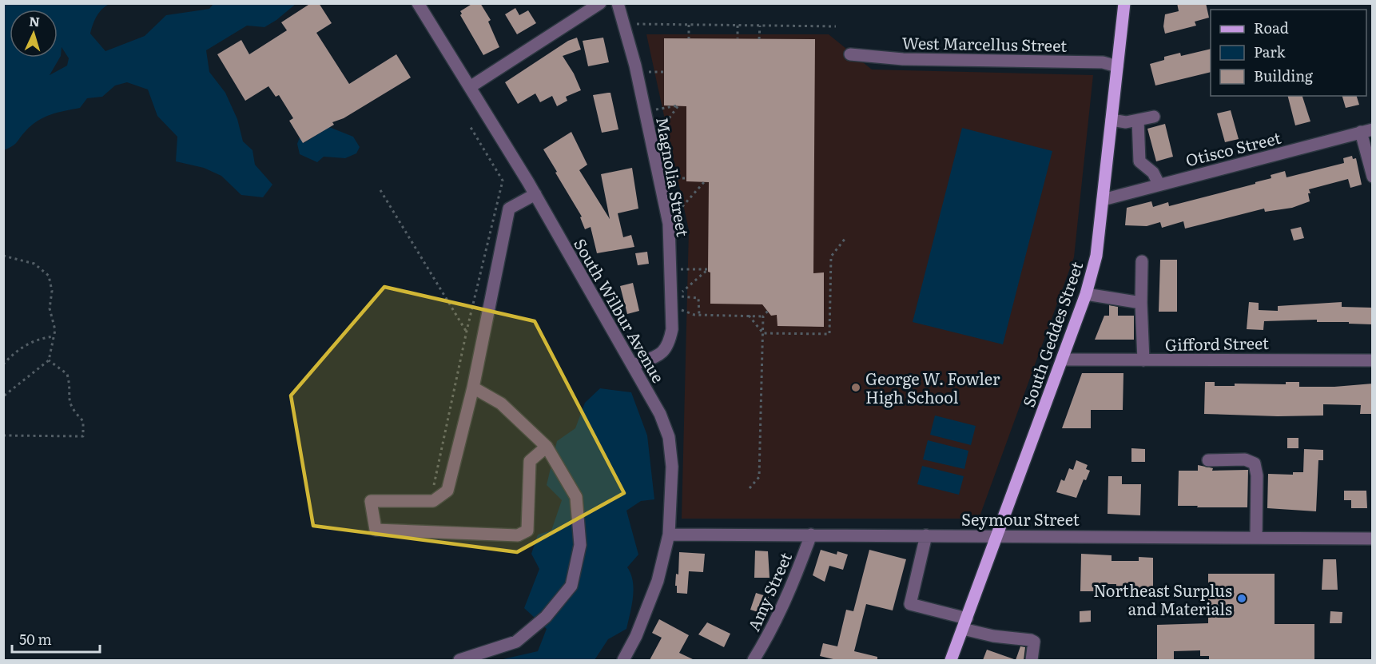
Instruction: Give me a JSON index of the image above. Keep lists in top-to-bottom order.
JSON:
{
  "streets": {
    "main road": ["South Geddes Street"],
    "street": [
      "West Marcellus Street",
      "Otisco Street",
      "Magnolia Street",
      "South Wilbur Avenue",
      "Gifford Street",
      "Seymour Street",
      "Amy Street"
    ]
  },
  "crossings": [
    ["West Marcellus Street", "South Geddes Street"],
    ["Otisco Street", "South Geddes Street"],
    ["Magnolia Street", "South Wilbur Avenue"],
    ["South Wilbur Avenue", "Seymour Street"],
    ["South Geddes Street", "Gifford Street"],
    ["South Geddes Street", "Seymour Street"],
    ["Seymour Street", "Amy Street"]
  ],
  "places": ["George W. Fowler High School", "Northeast Surplus and Materials"],
  "legend": ["Road", "Park", "Building"],
  "scale_bar": "50 m",
  "north": "top"
}
